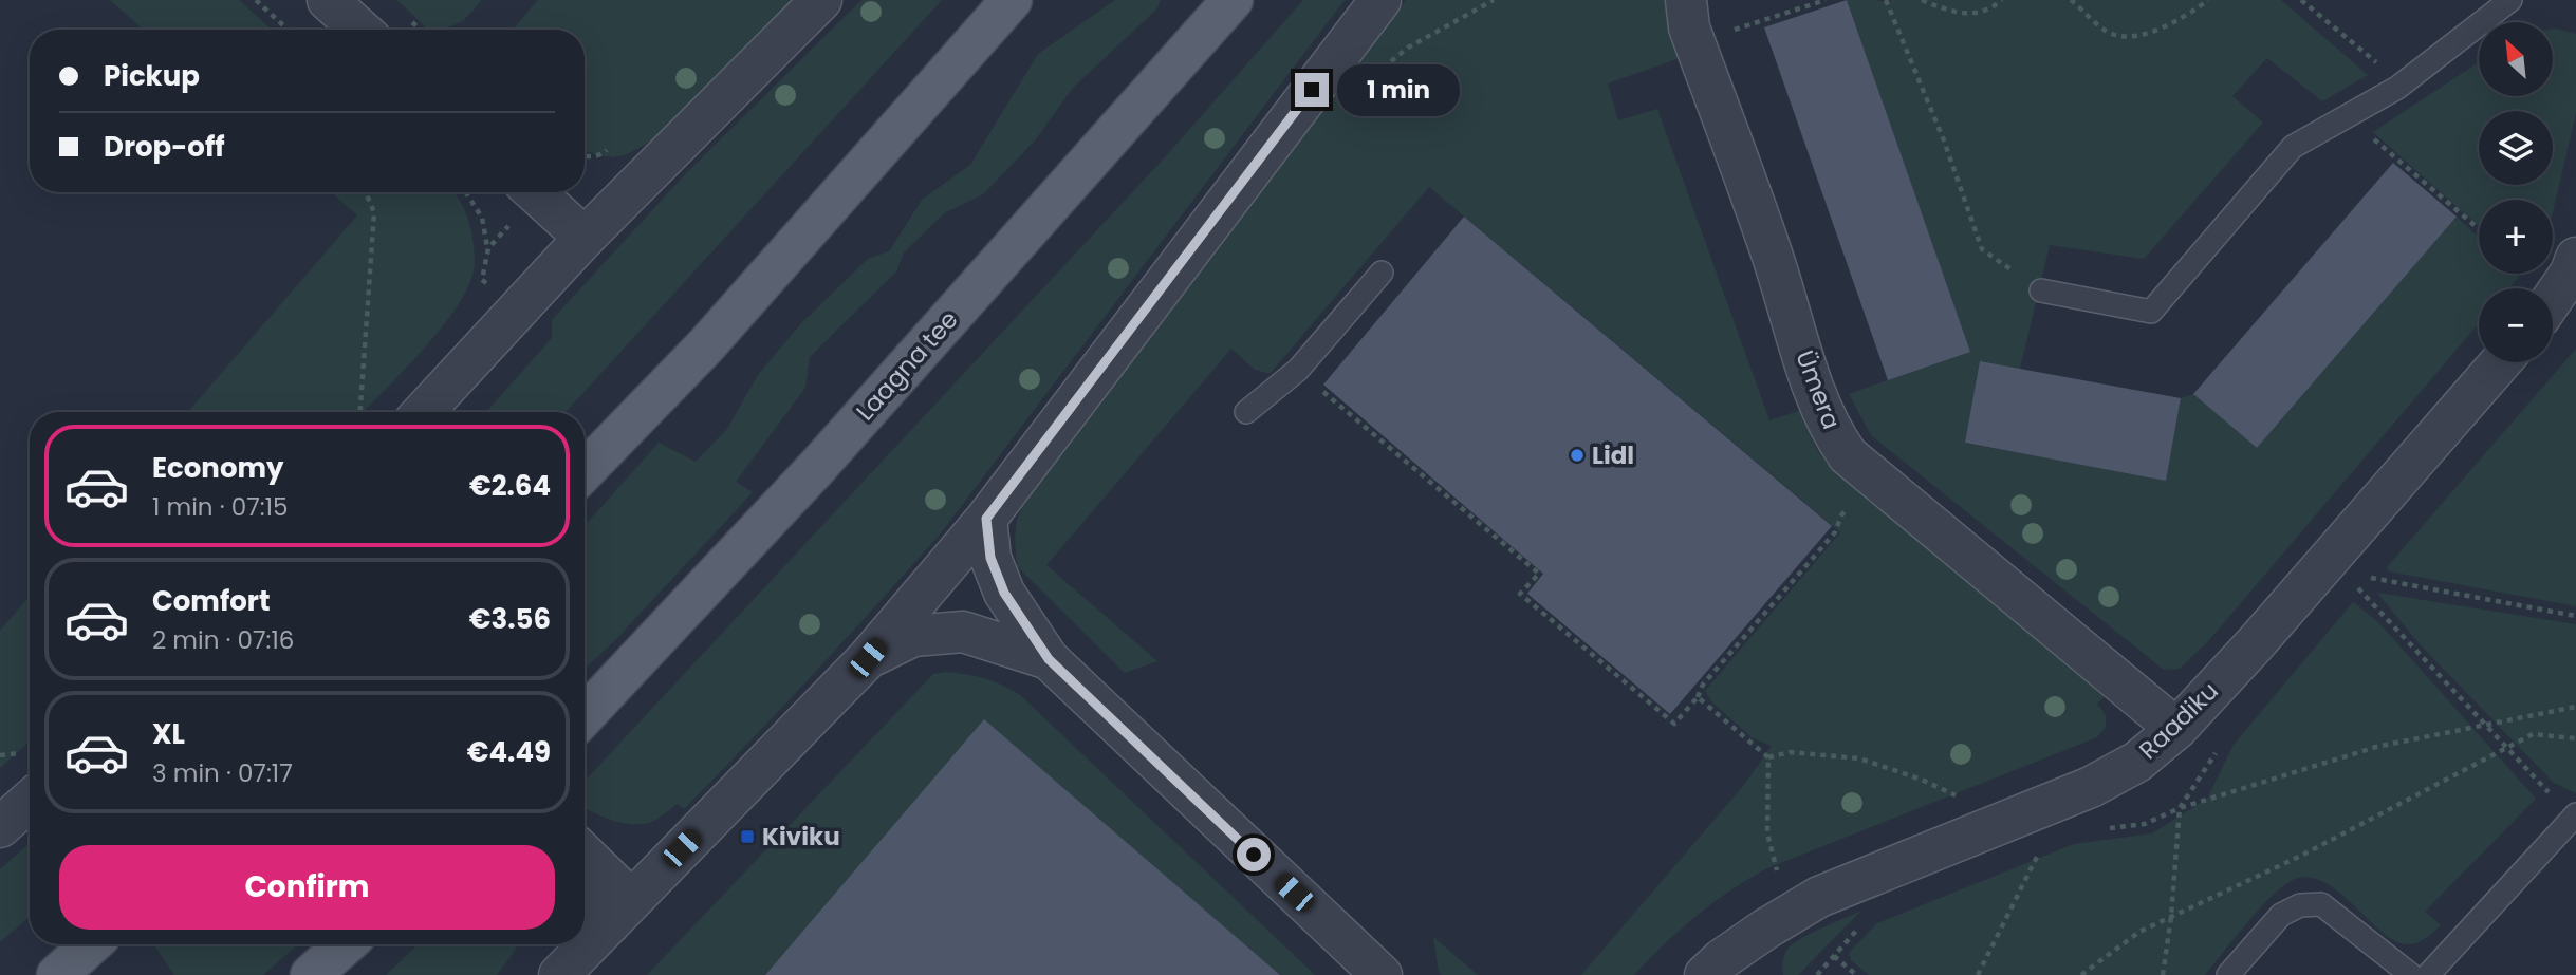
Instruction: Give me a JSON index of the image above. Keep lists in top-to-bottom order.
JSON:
{
  "streets": {
    "main road": ["Laagna tee"],
    "street": ["Ümera", "Raadiku"]
  },
  "crossings": [
    ["Ümera", "Raadiku"]
  ],
  "places": {
    "other": ["Lidl"],
    "transit": ["Kiviku"]
  },
  "north": "top left",
  "page": {
    "map_buttons": ["+", "−"],
    "banner": ["Pickup", "Drop-off"],
    "bubble": "1 min",
    "list": [
      {
        "name": "Economy",
        "note": "1 min · 07:15",
        "value": "€2.64"
      },
      {
        "name": "Comfort",
        "note": "2 min · 07:16",
        "value": "€3.56"
      },
      {
        "name": "XL",
        "note": "3 min · 07:17",
        "value": "€4.49"
      }
    ],
    "buttons": "Confirm"
  }
}
